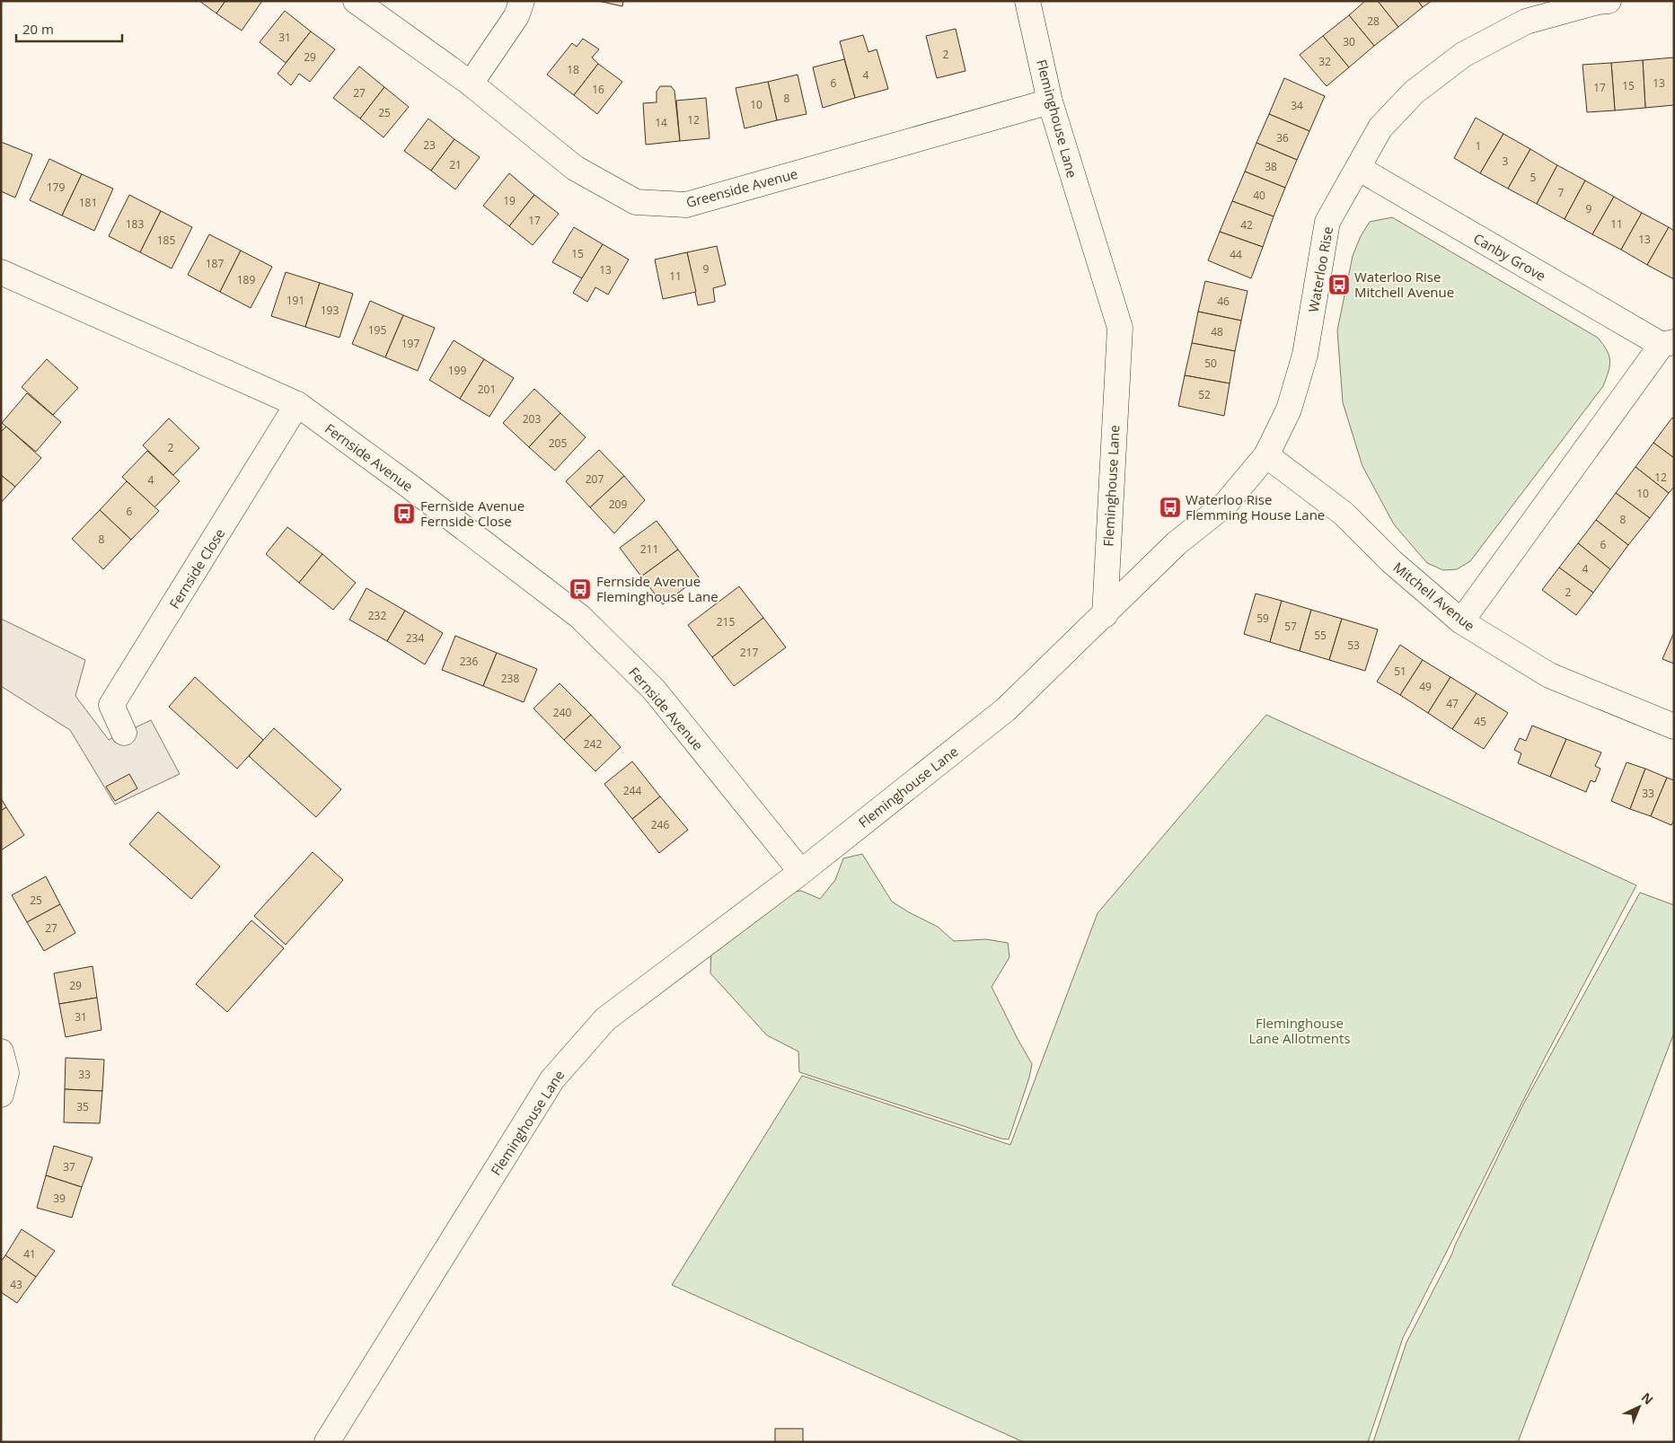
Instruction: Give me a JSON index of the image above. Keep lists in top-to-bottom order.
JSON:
{
  "streets": {
    "street": [
      "Fleminghouse Lane",
      "Greenside Avenue",
      "Canby Grove",
      "Waterloo Rise",
      "Fernside Avenue",
      "Fernside Close",
      "Mitchell Avenue"
    ]
  },
  "crossings": [
    ["Fleminghouse Lane", "Greenside Avenue"],
    ["Fleminghouse Lane", "Waterloo Rise"],
    ["Fleminghouse Lane", "Fernside Avenue"],
    ["Canby Grove", "Waterloo Rise"],
    ["Canby Grove", "Mitchell Avenue"],
    ["Waterloo Rise", "Mitchell Avenue"],
    ["Fernside Avenue", "Fernside Close"]
  ],
  "parks": ["Fleminghouse Lane Allotments"],
  "places": {
    "bus stop": [
      "Waterloo Rise Mitchell Avenue",
      "Waterloo Rise Flemming House Lane",
      "Fernside Avenue Fernside Close",
      "Fernside Avenue Fleminghouse Lane"
    ]
  },
  "house_numbers": [
    "28",
    "31",
    "30",
    "2",
    "29",
    "32",
    "18",
    "4",
    "6",
    "13",
    "15",
    "17",
    "16",
    "27",
    "8",
    "10",
    "34",
    "25",
    "12",
    "14",
    "36",
    "23",
    "1",
    "3",
    "21",
    "38",
    "5",
    "179",
    "7",
    "40",
    "19",
    "181",
    "9",
    "17",
    "183",
    "11",
    "42",
    "13",
    "185",
    "15",
    "44",
    "187",
    "9",
    "13",
    "11",
    "189",
    "191",
    "46",
    "193",
    "195",
    "48",
    "197",
    "50",
    "199",
    "201",
    "52",
    "203",
    "205",
    "2",
    "12",
    "207",
    "4",
    "10",
    "209",
    "6",
    "8",
    "8",
    "6",
    "211",
    "4",
    "2",
    "232",
    "59",
    "215",
    "57",
    "55",
    "234",
    "53",
    "217",
    "236",
    "51",
    "238",
    "49",
    "47",
    "240",
    "45",
    "242",
    "244",
    "33",
    "246",
    "25",
    "27",
    "29",
    "31",
    "33",
    "35",
    "37",
    "39",
    "41",
    "43"
  ],
  "scale_bar": "20 m",
  "north": "top right"
}
